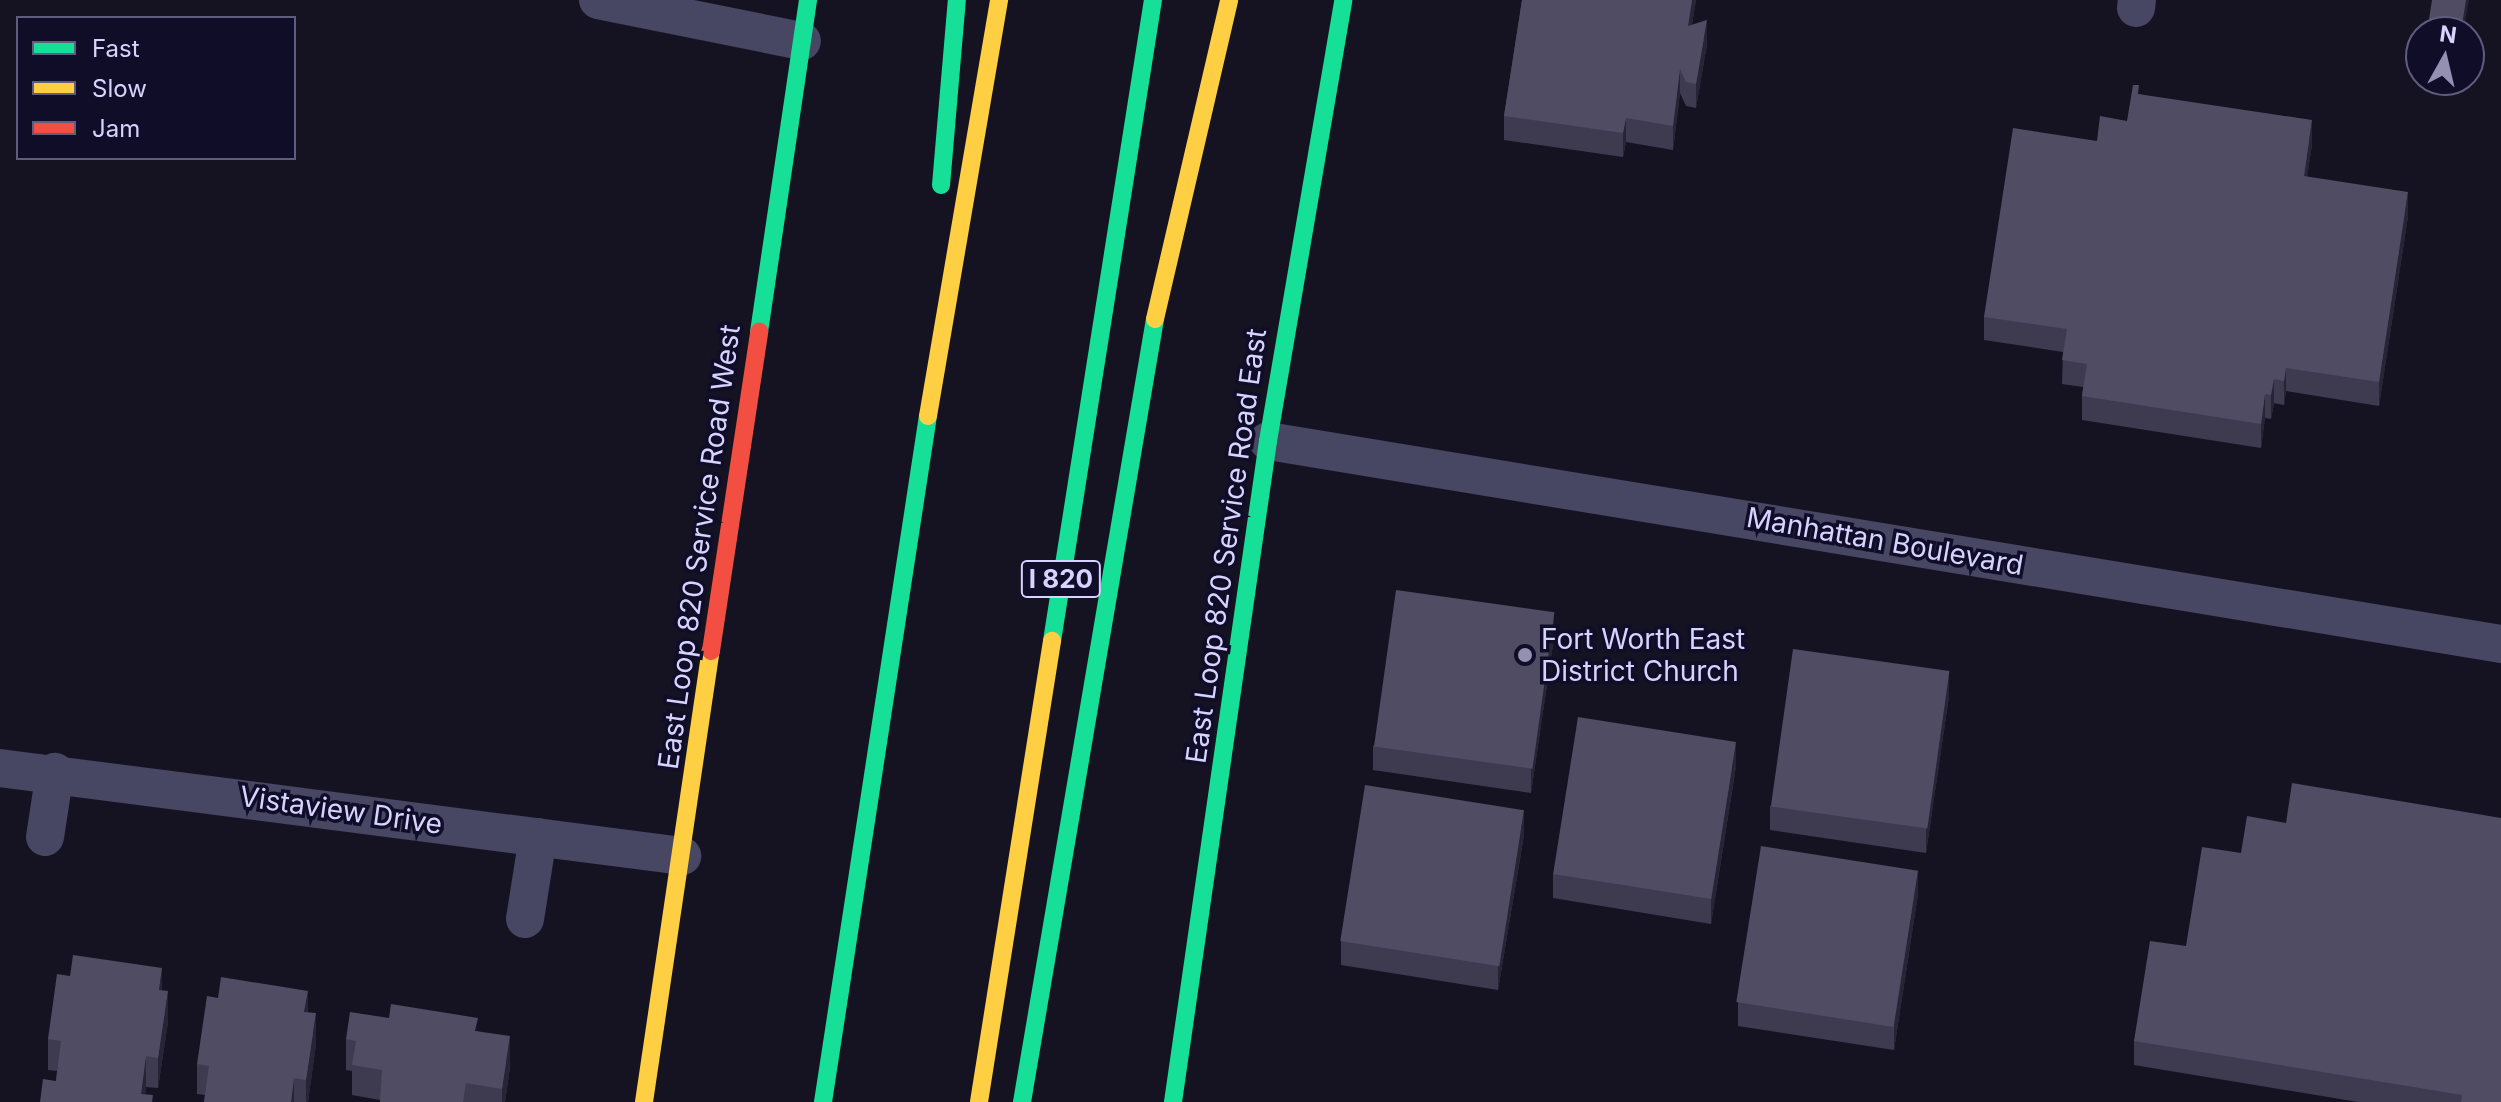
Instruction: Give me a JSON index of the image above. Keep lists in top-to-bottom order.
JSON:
{
  "streets": {
    "main road": ["East Loop 820 Service Road East", "East Loop 820 Service Road West", "I 820"],
    "street": ["Manhattan Boulevard", "Vistaview Drive"]
  },
  "crossings": [
    ["Manhattan Boulevard", "East Loop 820 Service Road East"],
    ["East Loop 820 Service Road West", "Vistaview Drive"]
  ],
  "places": ["Fort Worth East District Church"],
  "legend": ["Fast", "Slow", "Jam"],
  "north": "top"
}
